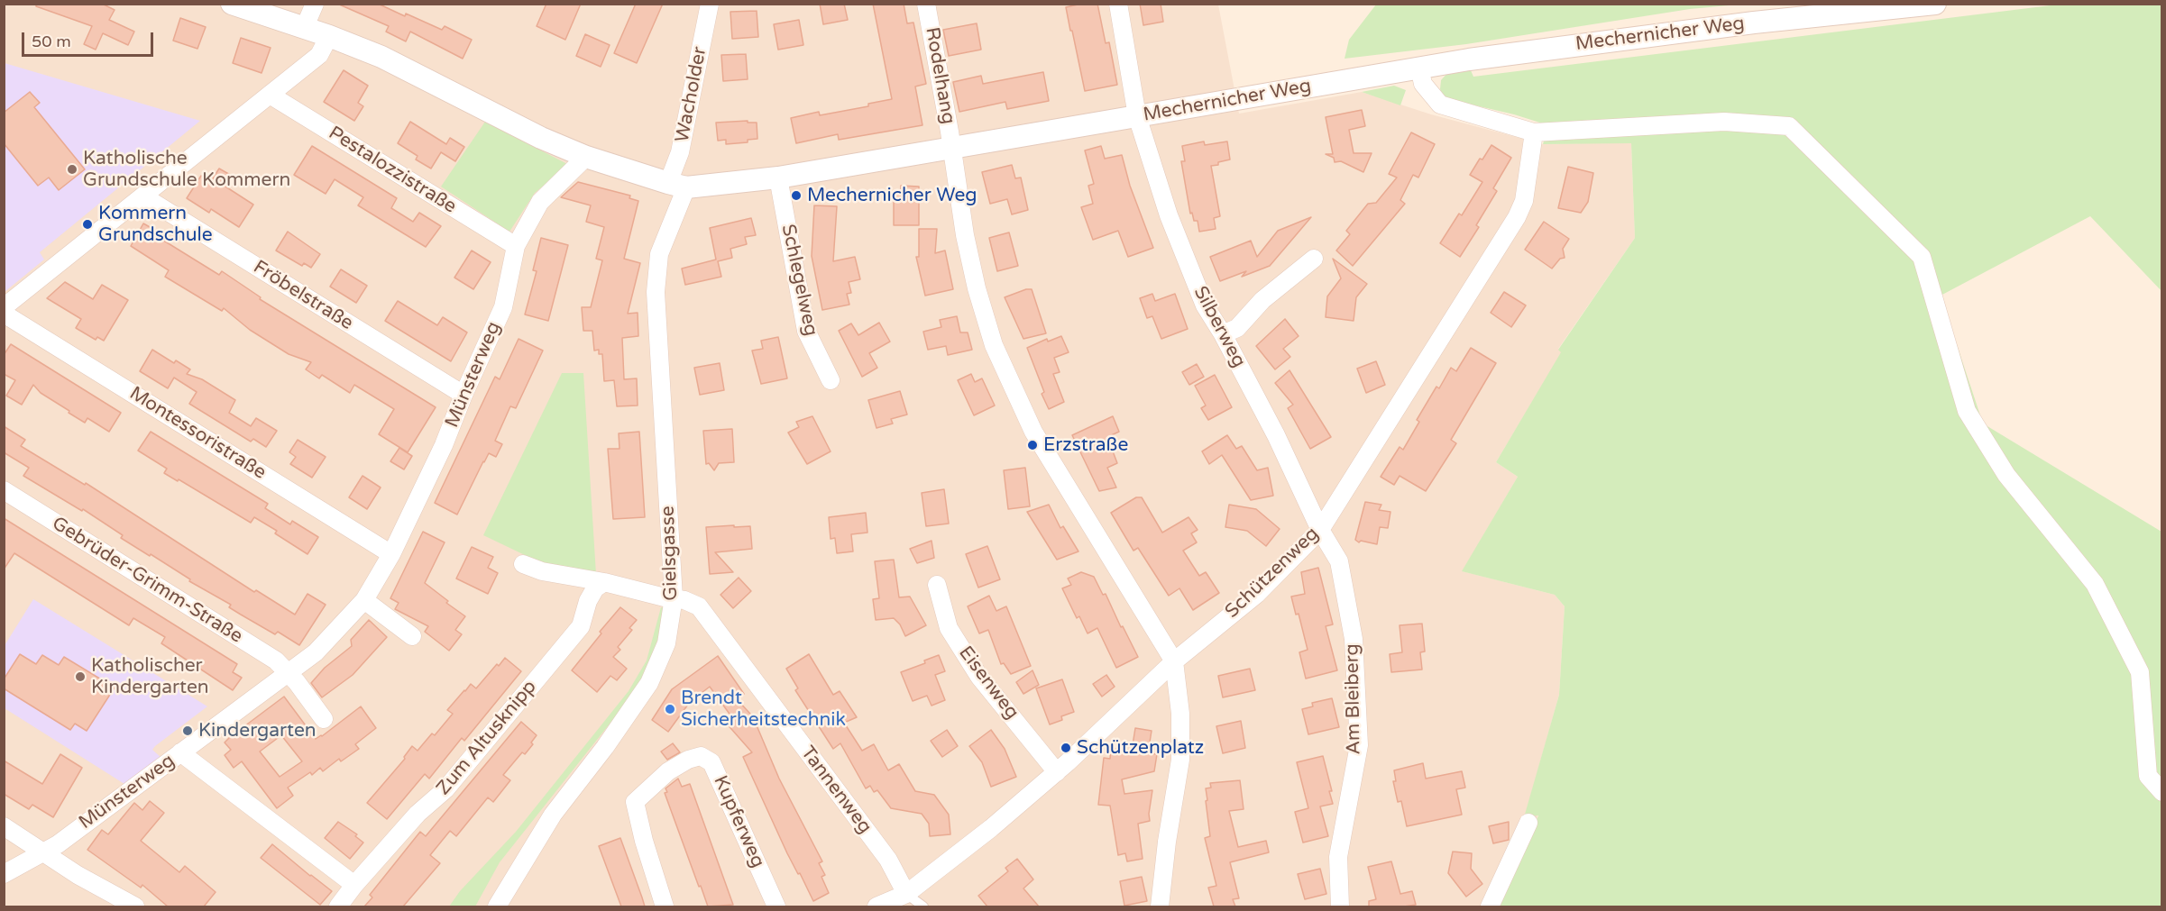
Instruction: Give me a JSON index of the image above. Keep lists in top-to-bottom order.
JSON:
{
  "streets": {
    "street": [
      "Mechernicher Weg",
      "Rodelhang",
      "Wacholder",
      "Pestalozzistraße",
      "Schlegelweg",
      "Fröbelstraße",
      "Silberweg",
      "Münsterweg",
      "Montessoristraße",
      "Gielsgasse",
      "Schützenweg",
      "Gebrüder-Grimm-Straße",
      "Eisenweg",
      "Am Bleiberg",
      "Zum Altusknipp",
      "Tannenweg",
      "Kupferweg"
    ]
  },
  "crossings": [
    ["Mechernicher Weg", "Rodelhang"],
    ["Mechernicher Weg", "Wacholder"],
    ["Mechernicher Weg", "Schlegelweg"],
    ["Mechernicher Weg", "Silberweg"],
    ["Mechernicher Weg", "Münsterweg"],
    ["Mechernicher Weg", "Gielsgasse"],
    ["Wacholder", "Gielsgasse"],
    ["Pestalozzistraße", "Münsterweg"],
    ["Fröbelstraße", "Münsterweg"],
    ["Silberweg", "Schützenweg"],
    ["Silberweg", "Am Bleiberg"],
    ["Münsterweg", "Montessoristraße"],
    ["Münsterweg", "Gebrüder-Grimm-Straße"],
    ["Gielsgasse", "Tannenweg"],
    ["Schützenweg", "Eisenweg"],
    ["Schützenweg", "Am Bleiberg"],
    ["Schützenweg", "Tannenweg"]
  ],
  "places": [
    "Katholische Grundschule Kommern",
    "Mechernicher Weg",
    "Kommern Grundschule",
    "Erzstraße",
    "Katholischer Kindergarten",
    "Brendt Sicherheitstechnik",
    "Kindergarten",
    "Schützenplatz"
  ],
  "scale_bar": "50 m"
}
